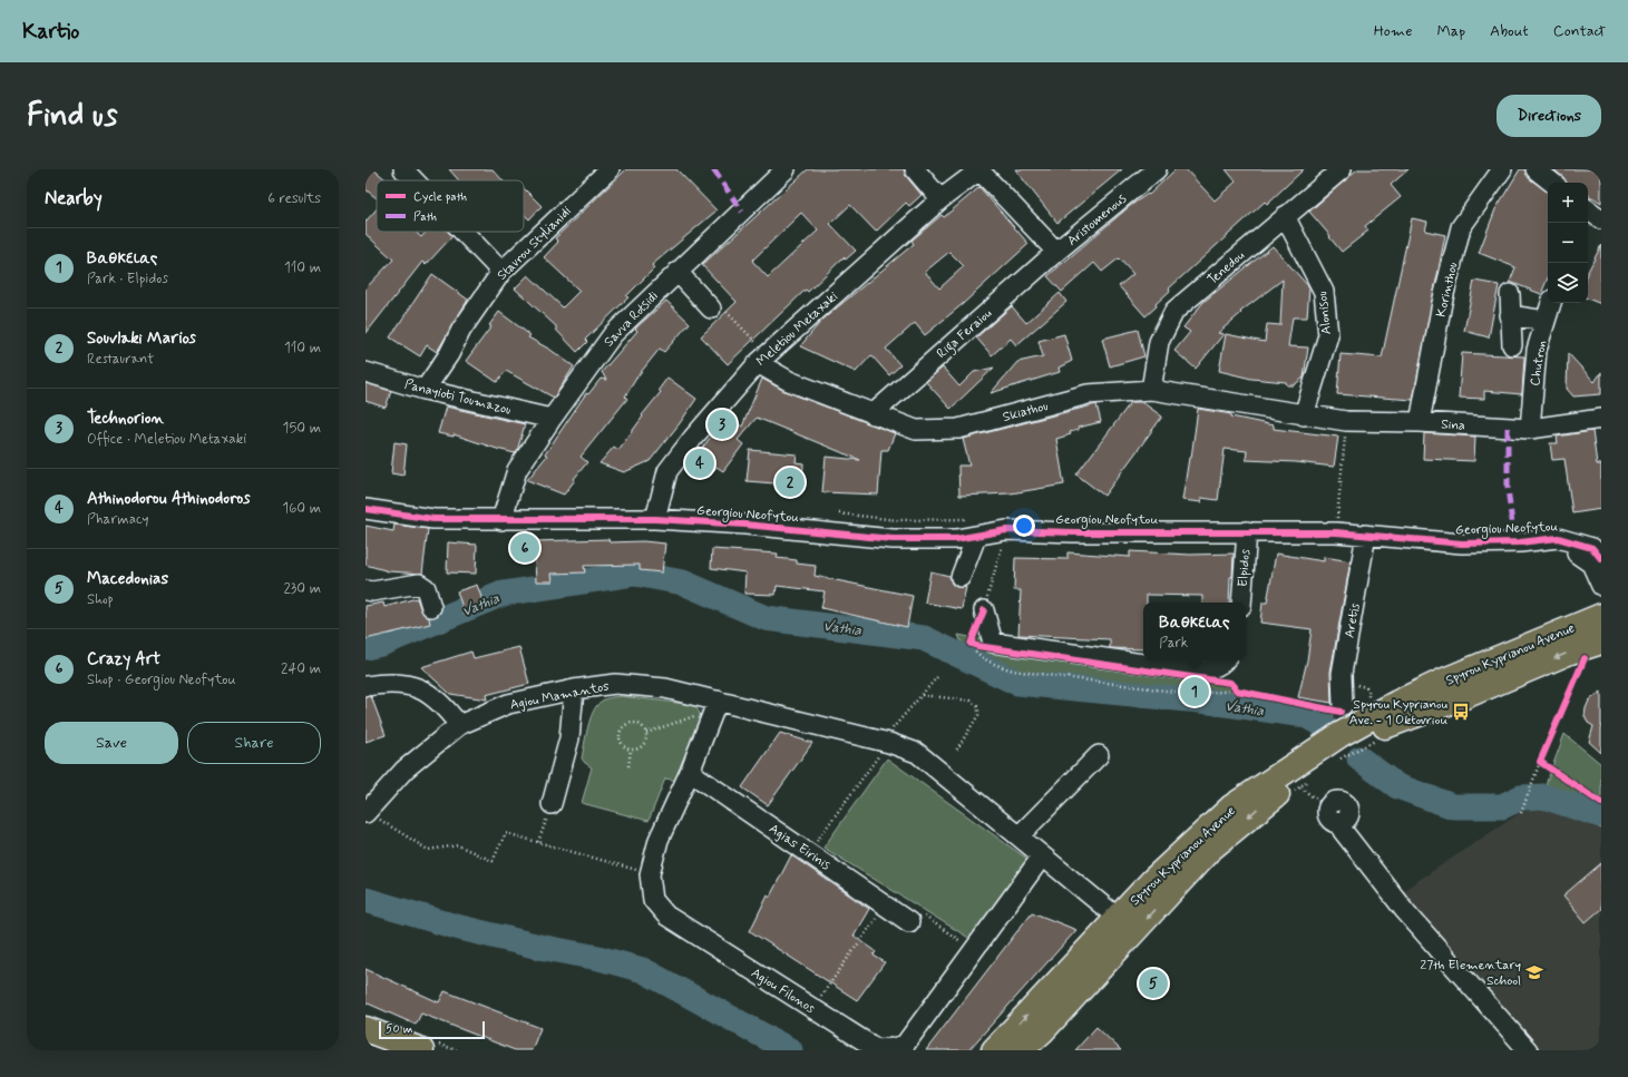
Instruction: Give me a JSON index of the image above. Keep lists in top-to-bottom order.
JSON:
{
  "streets": {
    "main road": ["Spyrou Kyprianou Avenue"],
    "street": [
      "Aristomenous",
      "Stavrou Stylianidi",
      "Tenedou",
      "Korinthou",
      "Alonisou",
      "Savva Rotsidi",
      "Meletiou Metaxaki",
      "Riga Feraiou",
      "Chutron",
      "Panayioti Toumazou",
      "Skiathou",
      "Sina",
      "Georgiou Neofytou",
      "Elpidos",
      "Aretis",
      "Agiou Mamantos",
      "Agias Eirinis",
      "Agiou Filonos"
    ]
  },
  "crossings": [
    ["Aristomenous", "Riga Feraiou"],
    ["Stavrou Stylianidi", "Panayioti Toumazou"],
    ["Tenedou", "Alonisou"],
    ["Tenedou", "Skiathou"],
    ["Korinthou", "Sina"],
    ["Alonisou", "Skiathou"],
    ["Alonisou", "Sina"],
    ["Savva Rotsidi", "Panayioti Toumazou"],
    ["Savva Rotsidi", "Georgiou Neofytou"],
    ["Meletiou Metaxaki", "Skiathou"],
    ["Meletiou Metaxaki", "Georgiou Neofytou"],
    ["Riga Feraiou", "Skiathou"],
    ["Chutron", "Sina"],
    ["Skiathou", "Sina"],
    ["Georgiou Neofytou", "Elpidos"],
    ["Georgiou Neofytou", "Aretis"],
    ["Spyrou Kyprianou Avenue", "Agiou Mamantos"],
    ["Agiou Mamantos", "Agiou Filonos"],
    ["Agias Eirinis", "Agiou Filonos"]
  ],
  "water": ["Vathia"],
  "places": {
    "bus stop": ["Spyrou Kyprianou Ave. - 1 Oktovriou"],
    "school or university": ["27th Elementary School"]
  },
  "legend": ["Cycle path", "Path"],
  "scale_bar": "50 m",
  "page": {
    "header": "Kartio",
    "nav": [
      "Home",
      "Map",
      "About",
      "Contact"
    ],
    "buttons": [
      "Directions",
      ["Save", "Share"]
    ],
    "title": "Find us",
    "heading": ["Nearby", "6 results"],
    "map_buttons": ["+", "−"],
    "list": [
      {
        "mark": "1",
        "name": "Βαθκειας",
        "note": "Park · Elpidos",
        "value": "110 m"
      },
      {
        "mark": "2",
        "name": "Souvlaki Marios",
        "note": "Restaurant",
        "value": "110 m"
      },
      {
        "mark": "3",
        "name": "Technorion",
        "note": "Office · Meletiou Metaxaki",
        "value": "150 m"
      },
      {
        "mark": "4",
        "name": "Athinodorou Athinodoros",
        "note": "Pharmacy",
        "value": "160 m"
      },
      {
        "mark": "5",
        "name": "Macedonias",
        "note": "Shop",
        "value": "230 m"
      },
      {
        "mark": "6",
        "name": "Crazy Art",
        "note": "Shop · Georgiou Neofytou",
        "value": "240 m"
      }
    ],
    "pins": [
      "3",
      "4",
      "2",
      "6",
      "1",
      "5"
    ],
    "popup": ["Βαθκειας", "Park"],
    "scale": "50 m"
  }
}
